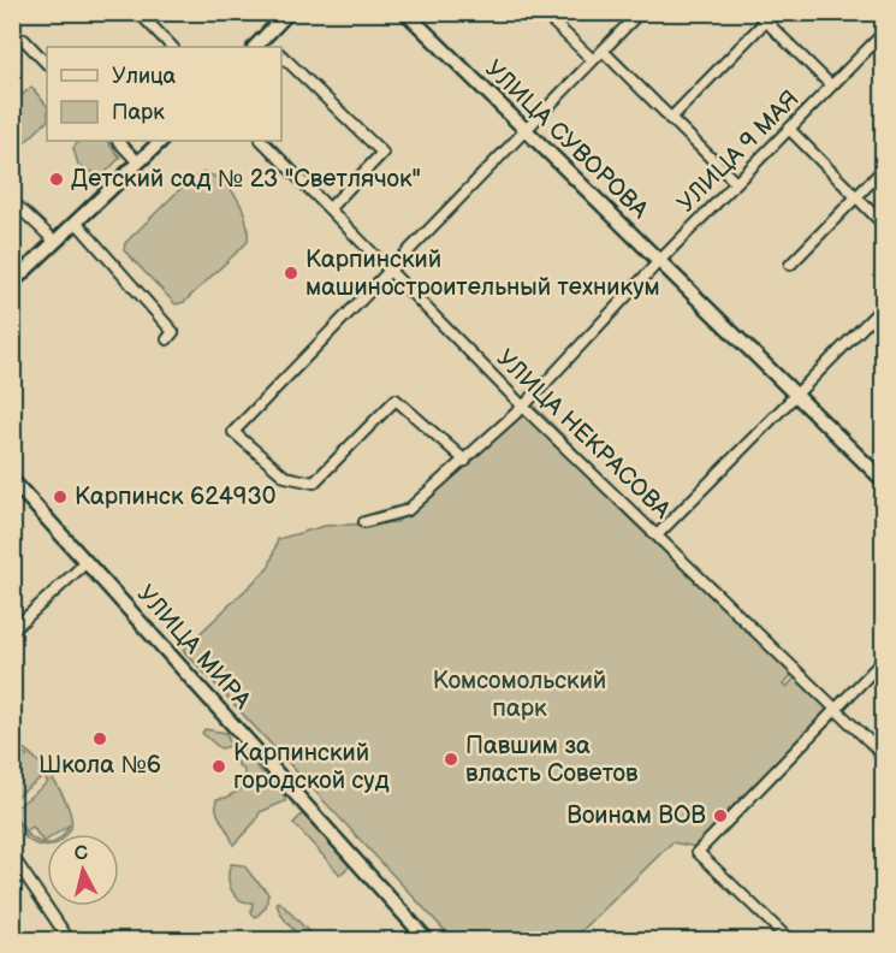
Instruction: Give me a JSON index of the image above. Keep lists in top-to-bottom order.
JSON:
{
  "streets": {
    "street": [
      "УЛИЦА СУВОРОВА",
      "УЛИЦА 9 МАЯ",
      "УЛИЦА НЕКРАСОВА",
      "УЛИЦА МИРА"
    ]
  },
  "crossings": [
    ["УЛИЦА СУВОРОВА", "УЛИЦА 9 МАЯ"],
    ["УЛИЦА 9 МАЯ", "УЛИЦА НЕКРАСОВА"]
  ],
  "parks": ["Комсомольский парк"],
  "places": [
    "Детский сад № 23 \"Светлячок\"",
    "Карпинский машиностроительный техникум",
    "Карпинск 624930",
    "Школа №6",
    "Павшим за власть Советов",
    "Карпинский городской суд",
    "Воинам ВОВ"
  ],
  "legend": ["Улица", "Парк"],
  "north": "top"
}
